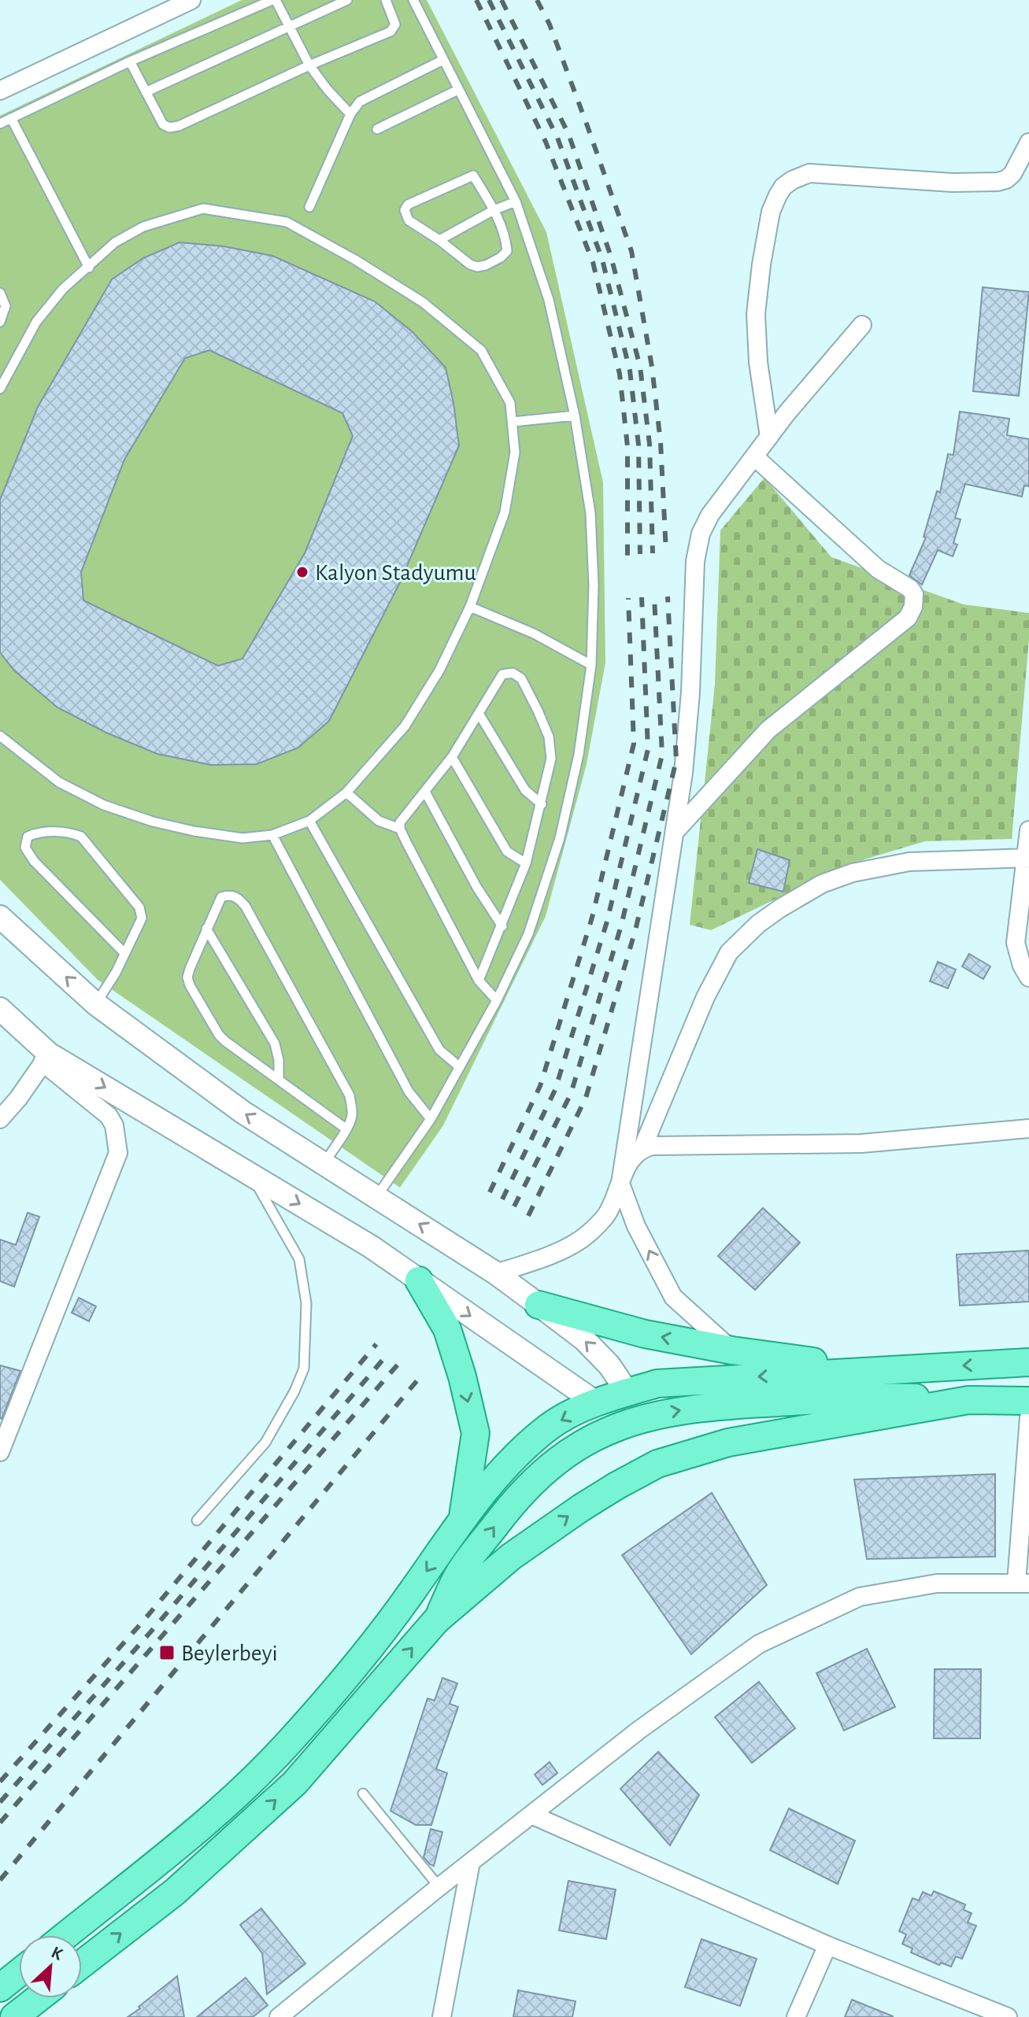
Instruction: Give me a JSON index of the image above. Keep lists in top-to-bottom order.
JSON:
{
  "places": {
    "other": ["Kalyon Stadyumu"],
    "transit": ["Beylerbeyi"]
  },
  "north": "top right"
}
